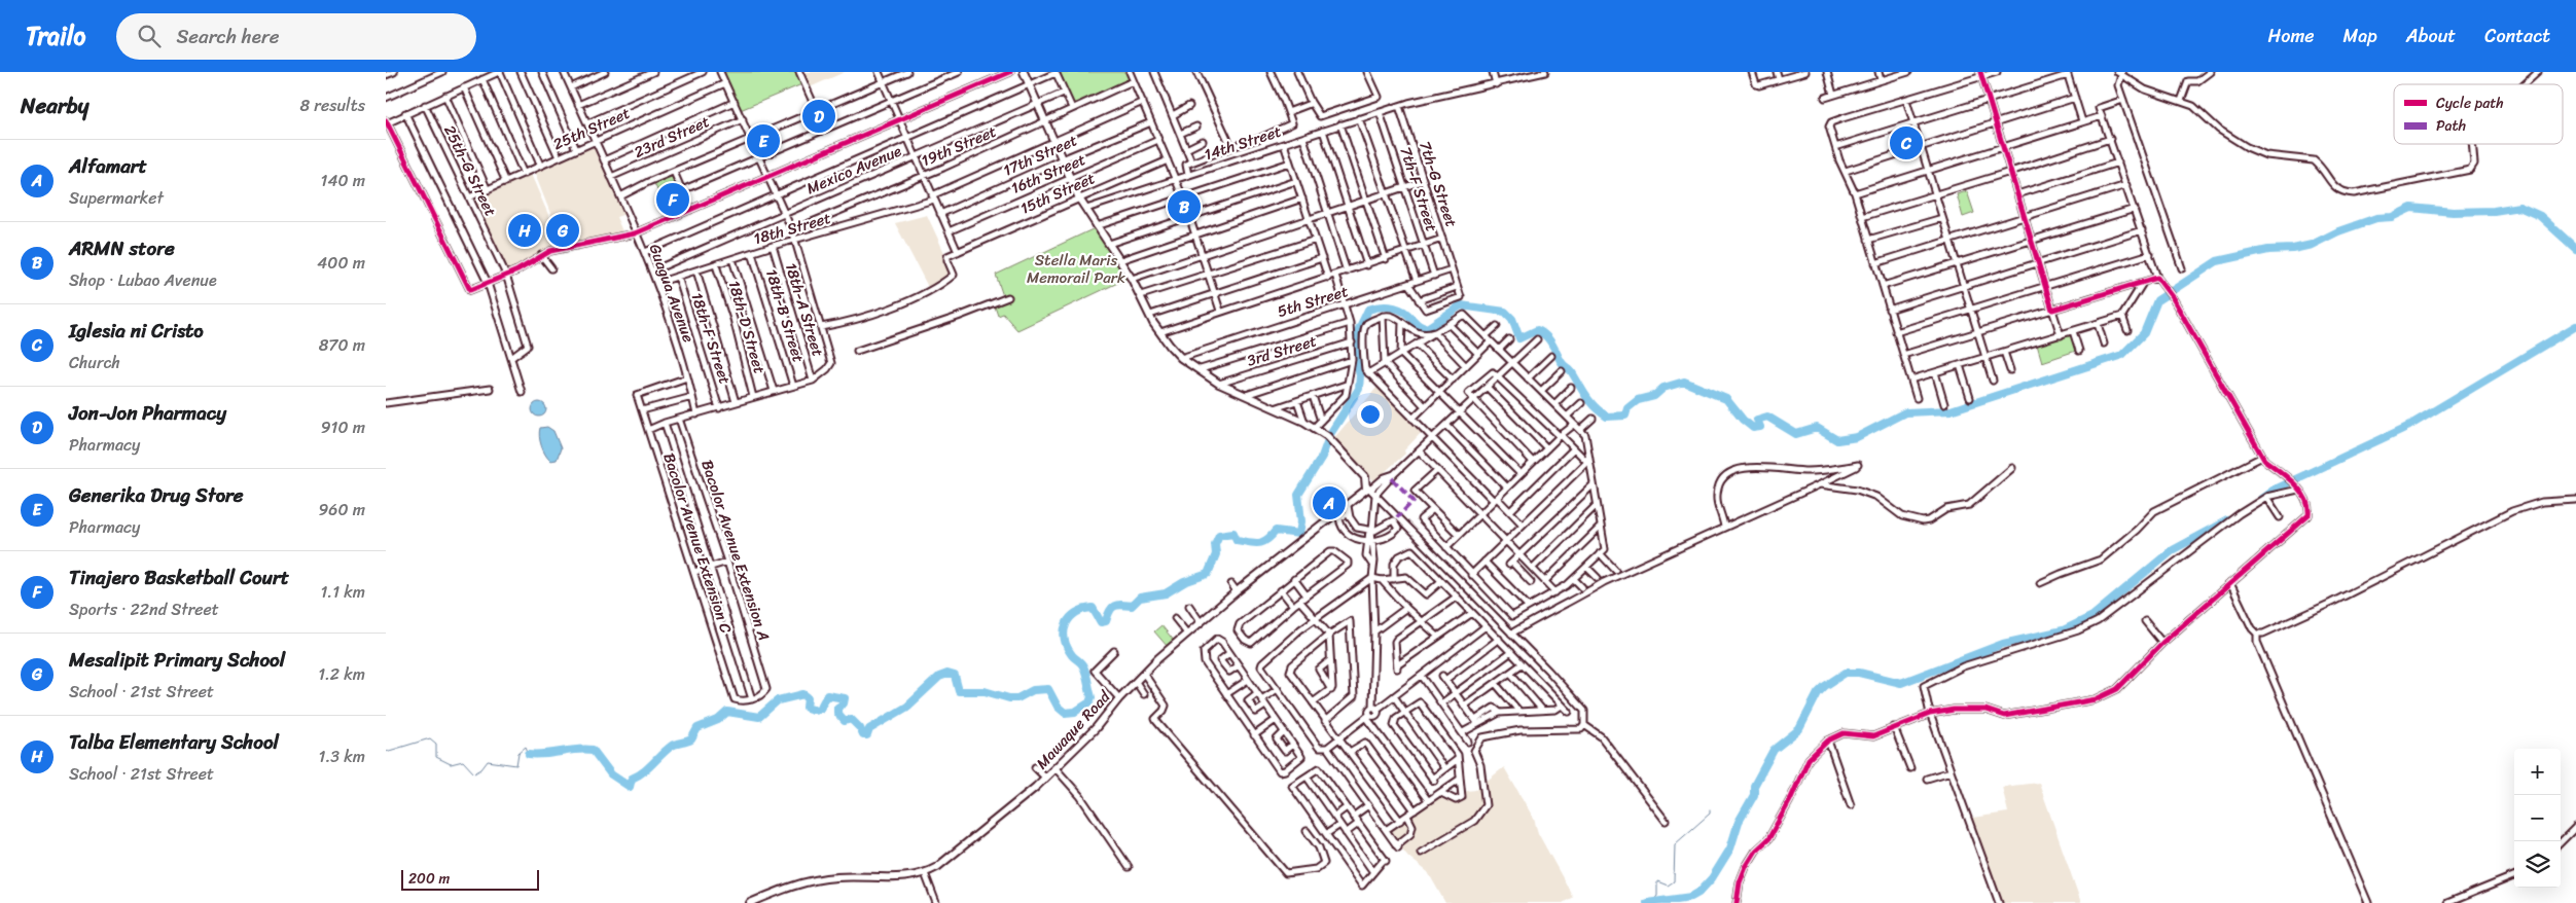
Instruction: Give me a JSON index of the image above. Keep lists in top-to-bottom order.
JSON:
{
  "streets": {
    "main road": ["Mawaque Road"],
    "street": [
      "25th Street",
      "23rd Street",
      "14th Street",
      "19th Street",
      "17th Street",
      "Mexico Avenue",
      "25th-G Street",
      "16th Street",
      "7th-G Street",
      "7th-F Street",
      "15th Street",
      "18th Street",
      "Guagua Avenue",
      "5th Street",
      "18th-A Street",
      "18th-B Street",
      "18th-D Street",
      "18th-F Street",
      "3rd Street",
      "Bacolor Avenue Extension C",
      "Bacolor Avenue Extension A"
    ]
  },
  "crossings": [
    ["25th Street", "25th-G Street"],
    ["25th Street", "Guagua Avenue"],
    ["23rd Street", "Guagua Avenue"],
    ["14th Street", "7th-G Street"],
    ["14th Street", "7th-F Street"],
    ["Mexico Avenue", "Guagua Avenue"],
    ["7th-G Street", "5th Street"],
    ["7th-F Street", "5th Street"],
    ["18th Street", "Guagua Avenue"],
    ["18th Street", "18th-A Street"],
    ["18th Street", "18th-B Street"],
    ["18th Street", "18th-D Street"],
    ["18th Street", "18th-F Street"],
    ["Guagua Avenue", "Bacolor Avenue Extension C"],
    ["Bacolor Avenue Extension C", "Bacolor Avenue Extension A"]
  ],
  "parks": ["Stella Maris Memorail Park"],
  "legend": ["Cycle path", "Path"],
  "scale_bar": "200 m",
  "page": {
    "header": "Trailo",
    "search": "Search here",
    "nav": [
      "Home",
      "Map",
      "About",
      "Contact"
    ],
    "heading": ["Nearby", "8 results"],
    "pins": [
      "D",
      "E",
      "C",
      "F",
      "B",
      "G",
      "H",
      "A"
    ],
    "list": [
      {
        "mark": "A",
        "name": "Alfamart",
        "note": "Supermarket",
        "value": "140 m"
      },
      {
        "mark": "B",
        "name": "ARMN store",
        "note": "Shop · Lubao Avenue",
        "value": "400 m"
      },
      {
        "mark": "C",
        "name": "Iglesia ni Cristo",
        "note": "Church",
        "value": "870 m"
      },
      {
        "mark": "D",
        "name": "Jon-Jon Pharmacy",
        "note": "Pharmacy",
        "value": "910 m"
      },
      {
        "mark": "E",
        "name": "Generika Drug Store",
        "note": "Pharmacy",
        "value": "960 m"
      },
      {
        "mark": "F",
        "name": "Tinajero Basketball Court",
        "note": "Sports · 22nd Street",
        "value": "1.1 km"
      },
      {
        "mark": "G",
        "name": "Mesalipit Primary School",
        "note": "School · 21st Street",
        "value": "1.2 km"
      },
      {
        "mark": "H",
        "name": "Talba Elementary School",
        "note": "School · 21st Street",
        "value": "1.3 km"
      }
    ],
    "map_buttons": ["+", "−"],
    "scale": "200 m"
  }
}
